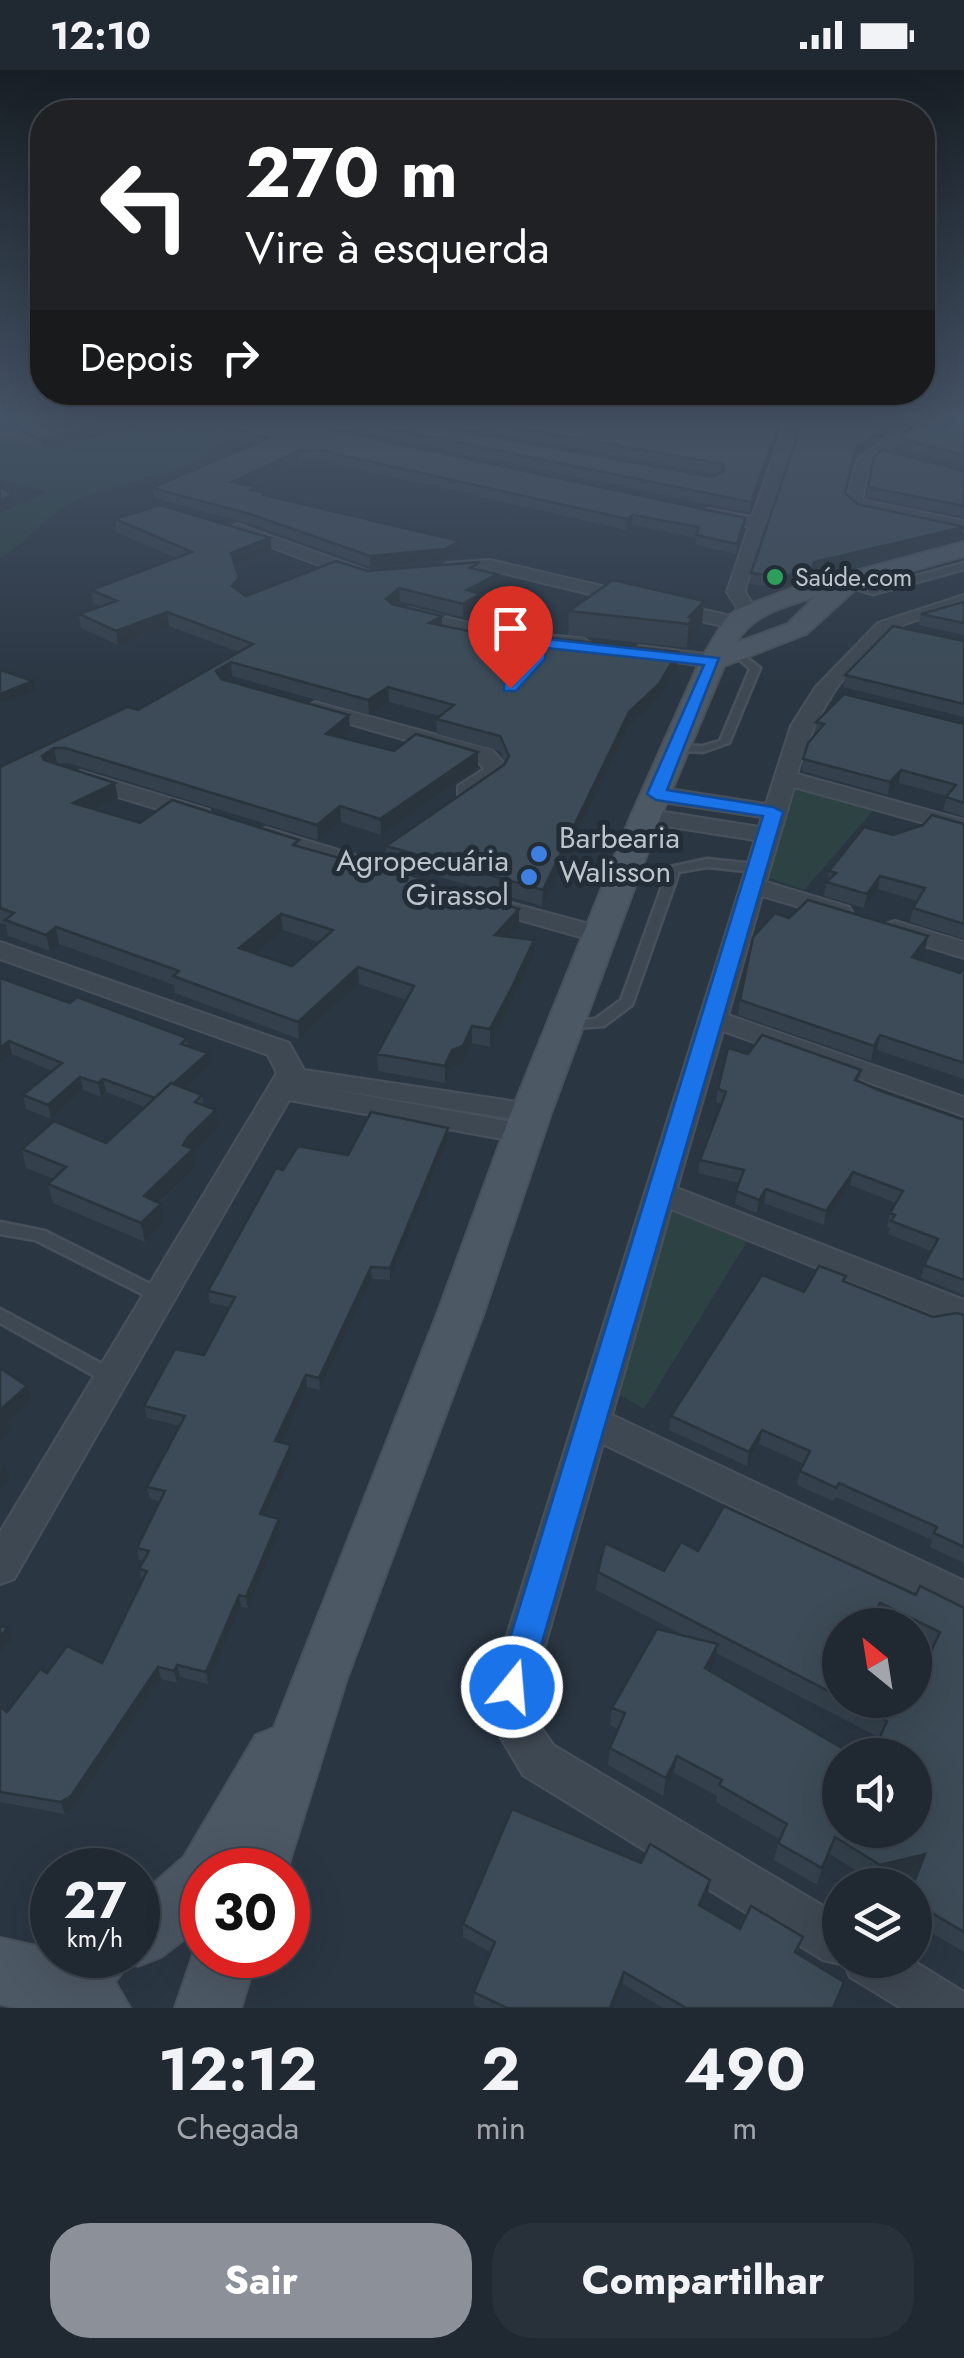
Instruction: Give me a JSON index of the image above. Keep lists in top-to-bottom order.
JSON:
{
  "places": ["Saúde.com", "Barbearia Walisson", "Agropecuária Girassol"],
  "north": "top left",
  "page": {
    "status": "12:10",
    "turn": ["270 m", "Vire à esquerda"],
    "then": "Depois",
    "speed": "27 km/h",
    "limit": "30",
    "eta": [
      "12:12",
      "Chegada",
      "2",
      "min",
      "490",
      "m"
    ],
    "buttons": ["Sair", "Compartilhar"]
  }
}
